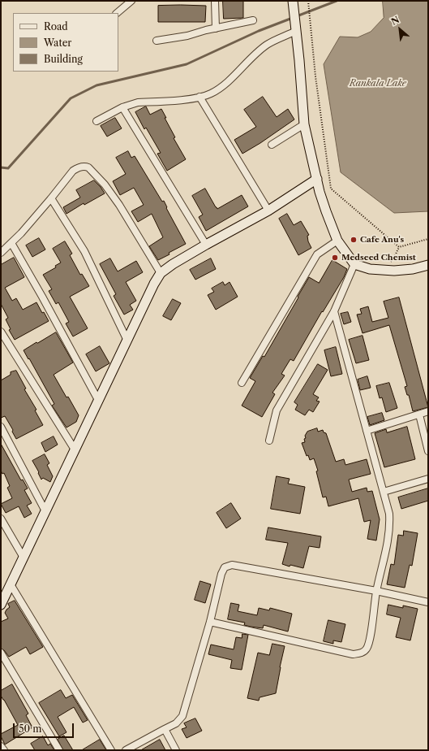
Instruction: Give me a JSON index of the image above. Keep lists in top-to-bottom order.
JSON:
{
  "water": ["Rankala Lake"],
  "places": ["Cafe Anu's", "Medseed Chemist"],
  "legend": ["Road", "Water", "Building"],
  "scale_bar": "50 m",
  "north": "top left"
}
